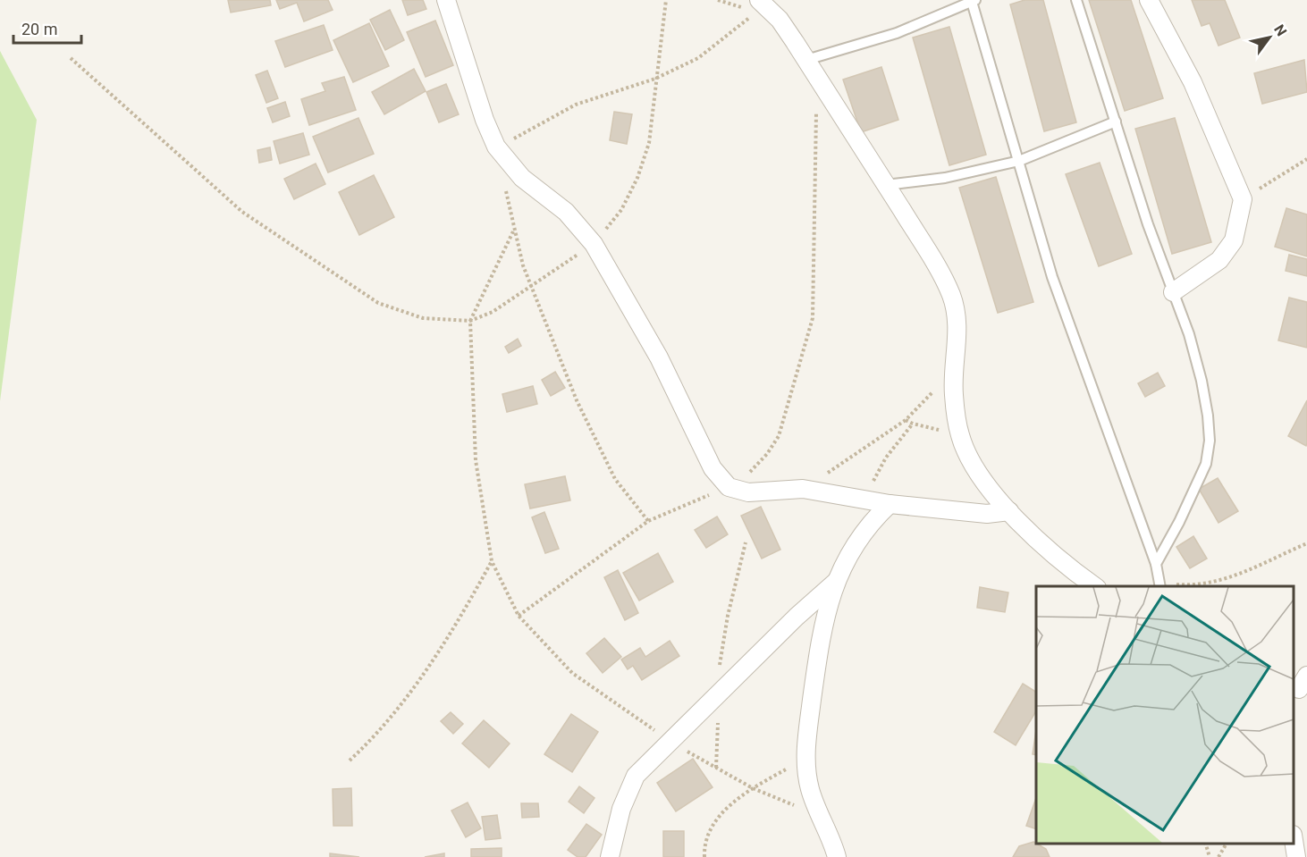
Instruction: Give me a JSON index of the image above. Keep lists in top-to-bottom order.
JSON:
{
  "scale_bar": "20 m",
  "north": "top right"
}
